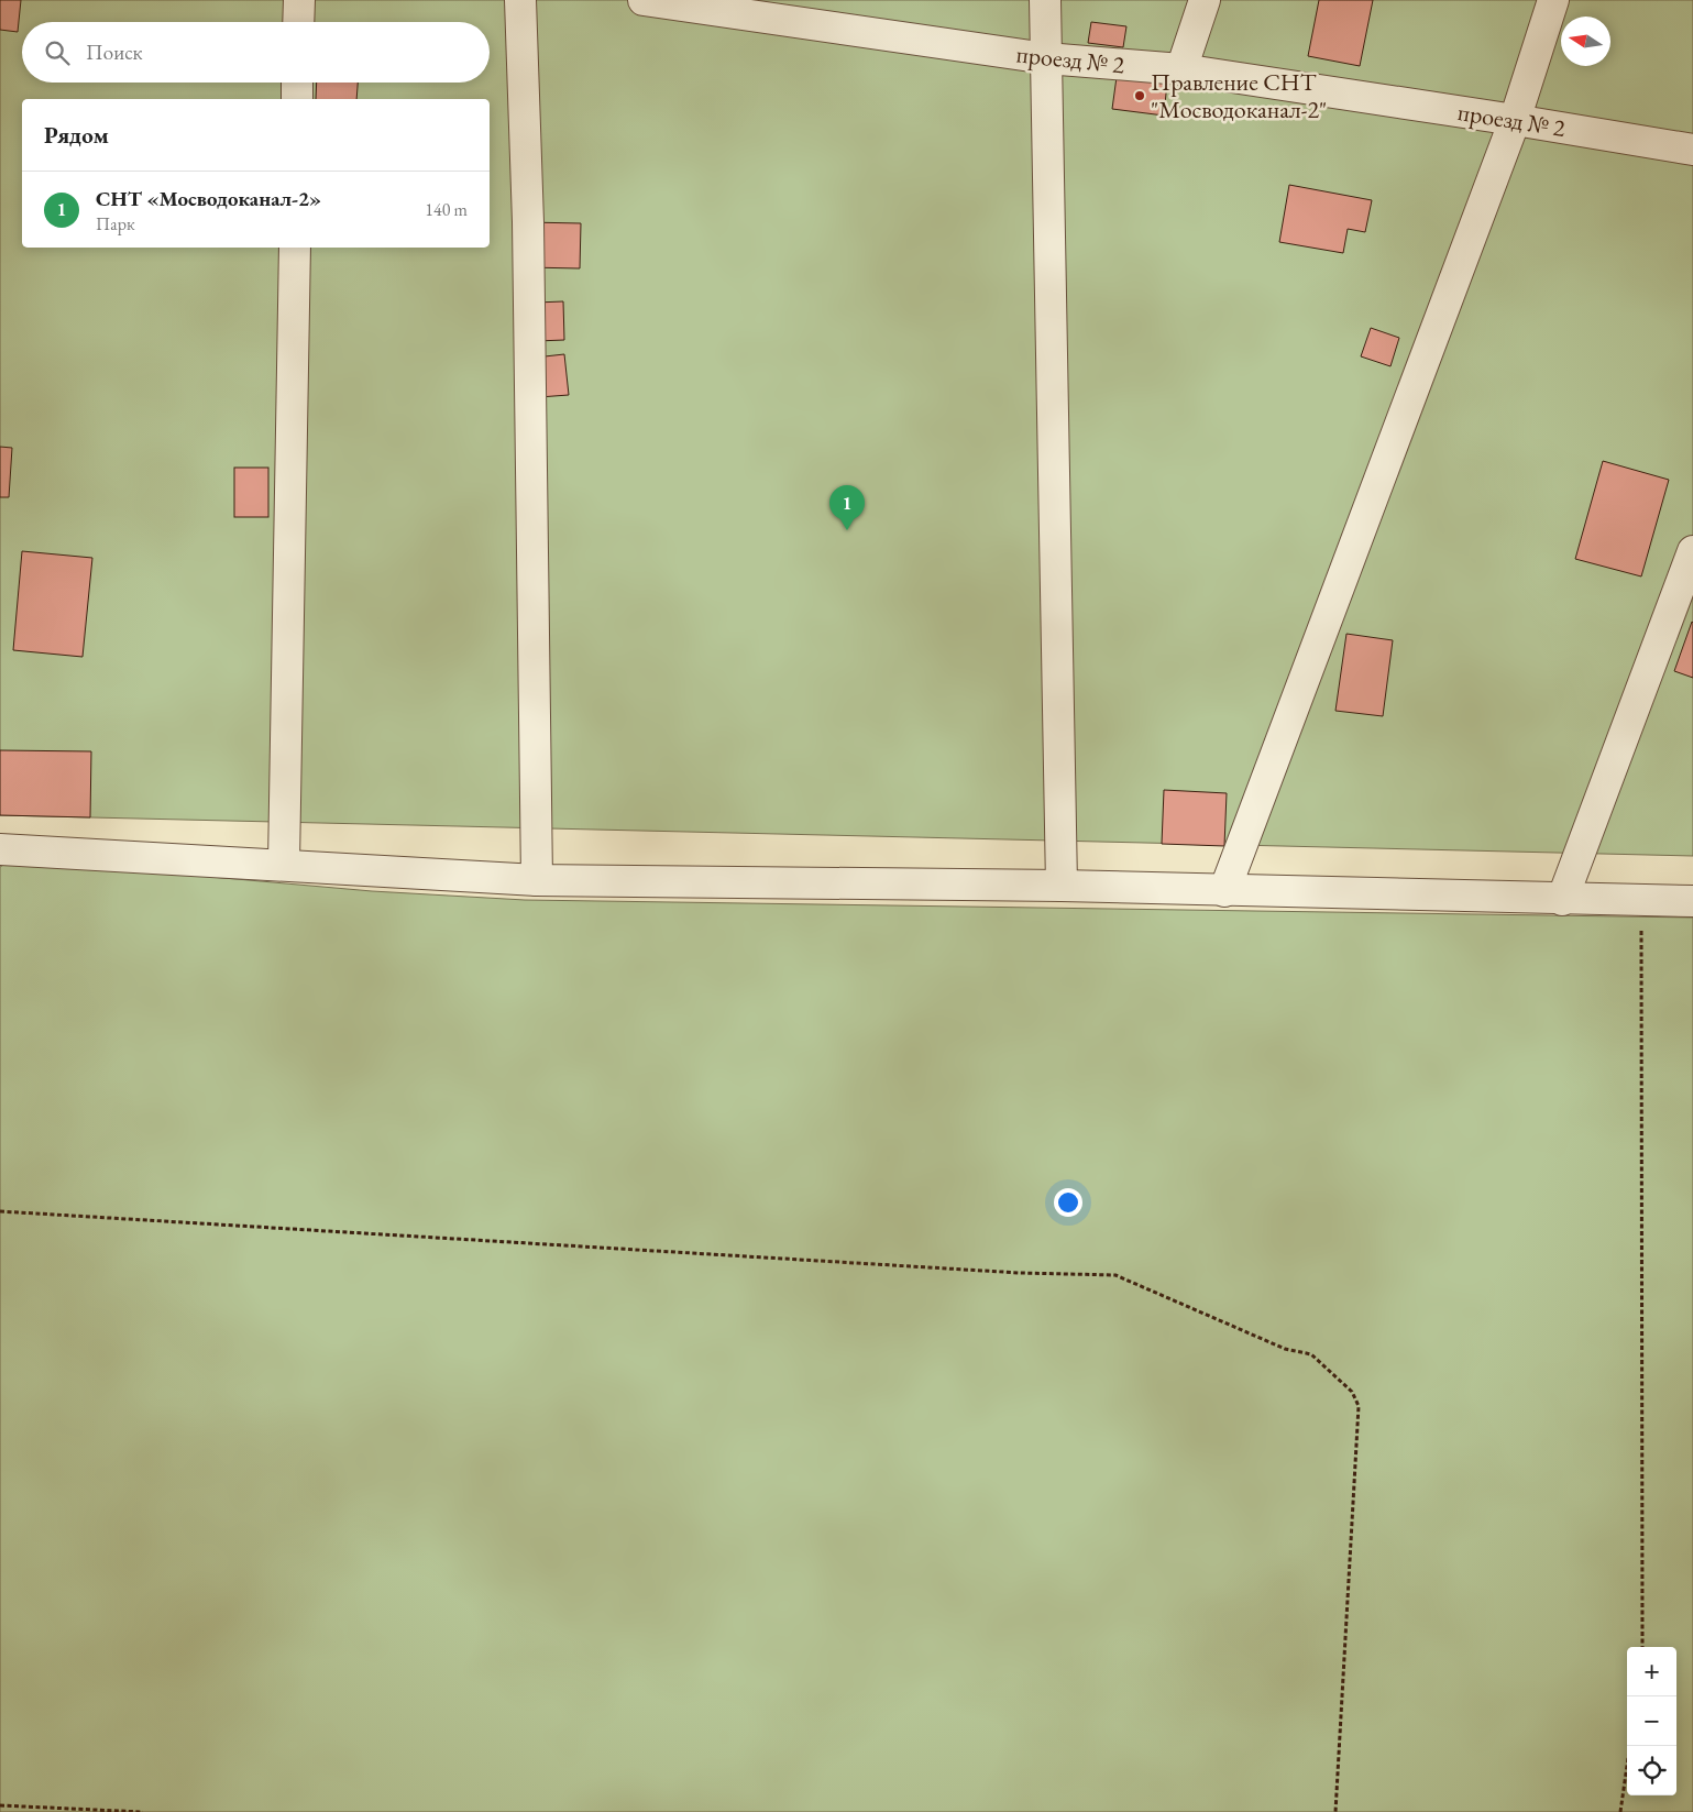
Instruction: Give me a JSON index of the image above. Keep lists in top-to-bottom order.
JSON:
{
  "streets": {
    "street": ["проезд № 2"]
  },
  "places": ["Правление СНТ \"Мосводоканал-2\""],
  "north": "left",
  "page": {
    "search": "Поиск",
    "heading": "Рядом",
    "list": [
      {
        "mark": "1",
        "name": "СНТ «Мосводоканал-2»",
        "note": "Парк",
        "value": "140 m"
      }
    ],
    "pins": "1",
    "map_buttons": ["+", "−"]
  }
}
